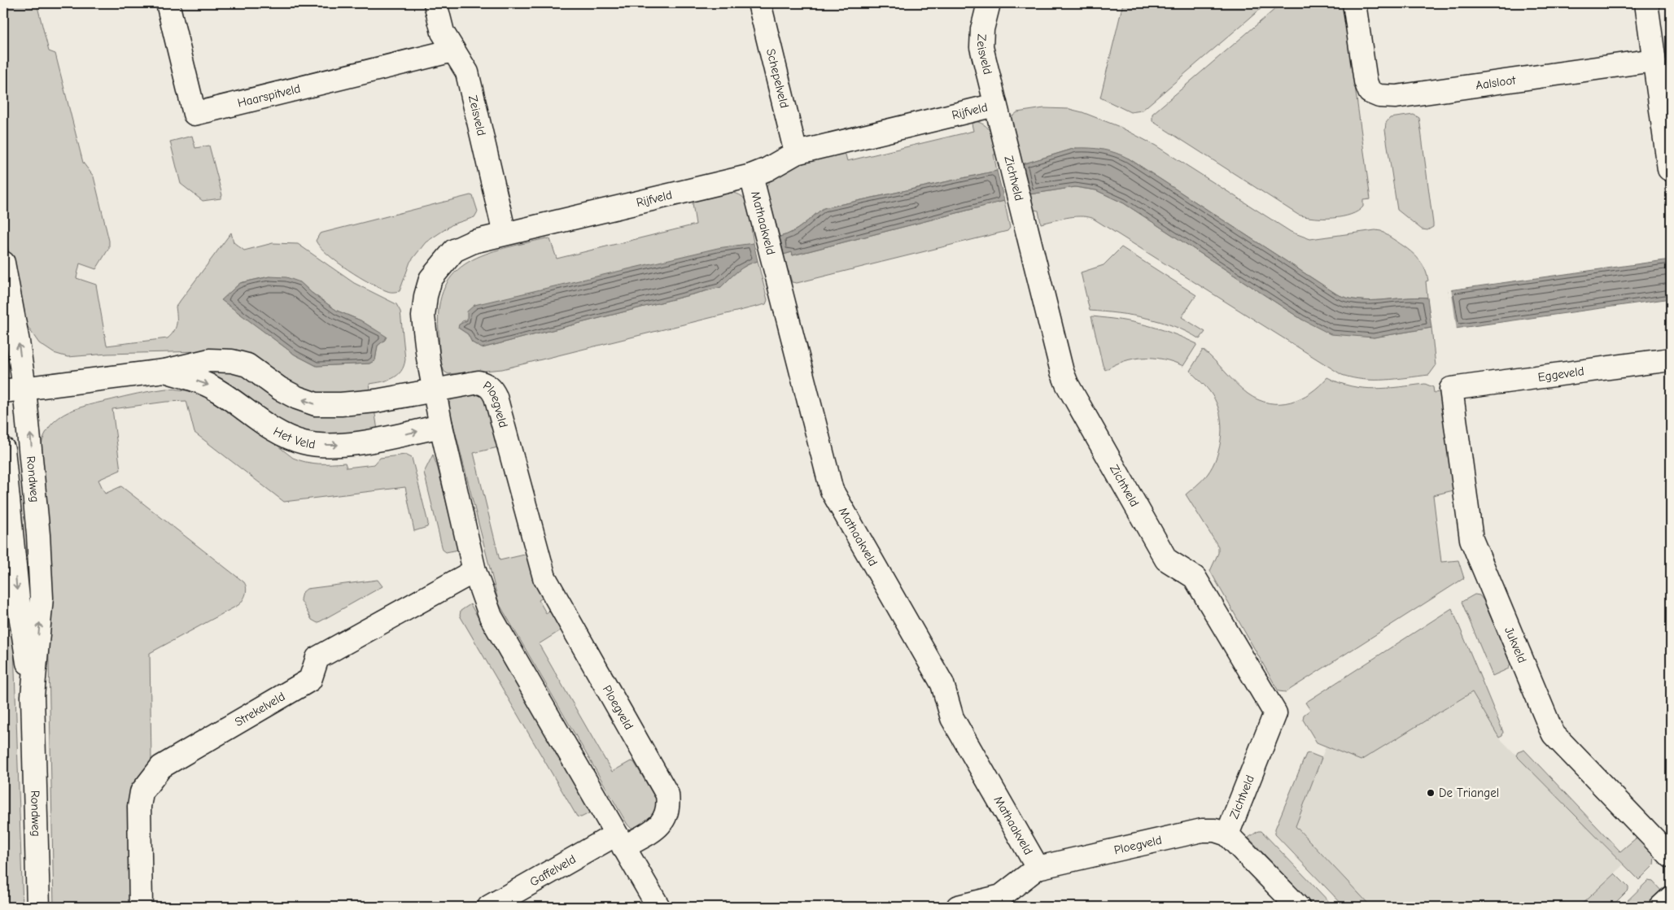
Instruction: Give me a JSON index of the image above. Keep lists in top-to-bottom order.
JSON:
{
  "streets": {
    "street": [
      "Zeisveld",
      "Schepelveld",
      "Aalsloot",
      "Haarspitveld",
      "Rijfveld",
      "Zichtveld",
      "Mathaakveld",
      "Eggeveld",
      "Ploegveld",
      "Het Veld",
      "Rondweg",
      "Jukveld",
      "Strekelveld",
      "Gaffelveld"
    ]
  },
  "crossings": [
    ["Zeisveld", "Haarspitveld"],
    ["Zeisveld", "Rijfveld"],
    ["Zeisveld", "Zichtveld"],
    ["Schepelveld", "Rijfveld"],
    ["Rijfveld", "Zichtveld"],
    ["Rijfveld", "Mathaakveld"],
    ["Rijfveld", "Ploegveld"],
    ["Rijfveld", "Het Veld"],
    ["Zichtveld", "Ploegveld"],
    ["Mathaakveld", "Ploegveld"],
    ["Eggeveld", "Jukveld"],
    ["Ploegveld", "Het Veld"],
    ["Ploegveld", "Gaffelveld"],
    ["Het Veld", "Rondweg"]
  ],
  "places": ["De Triangel"]
}
